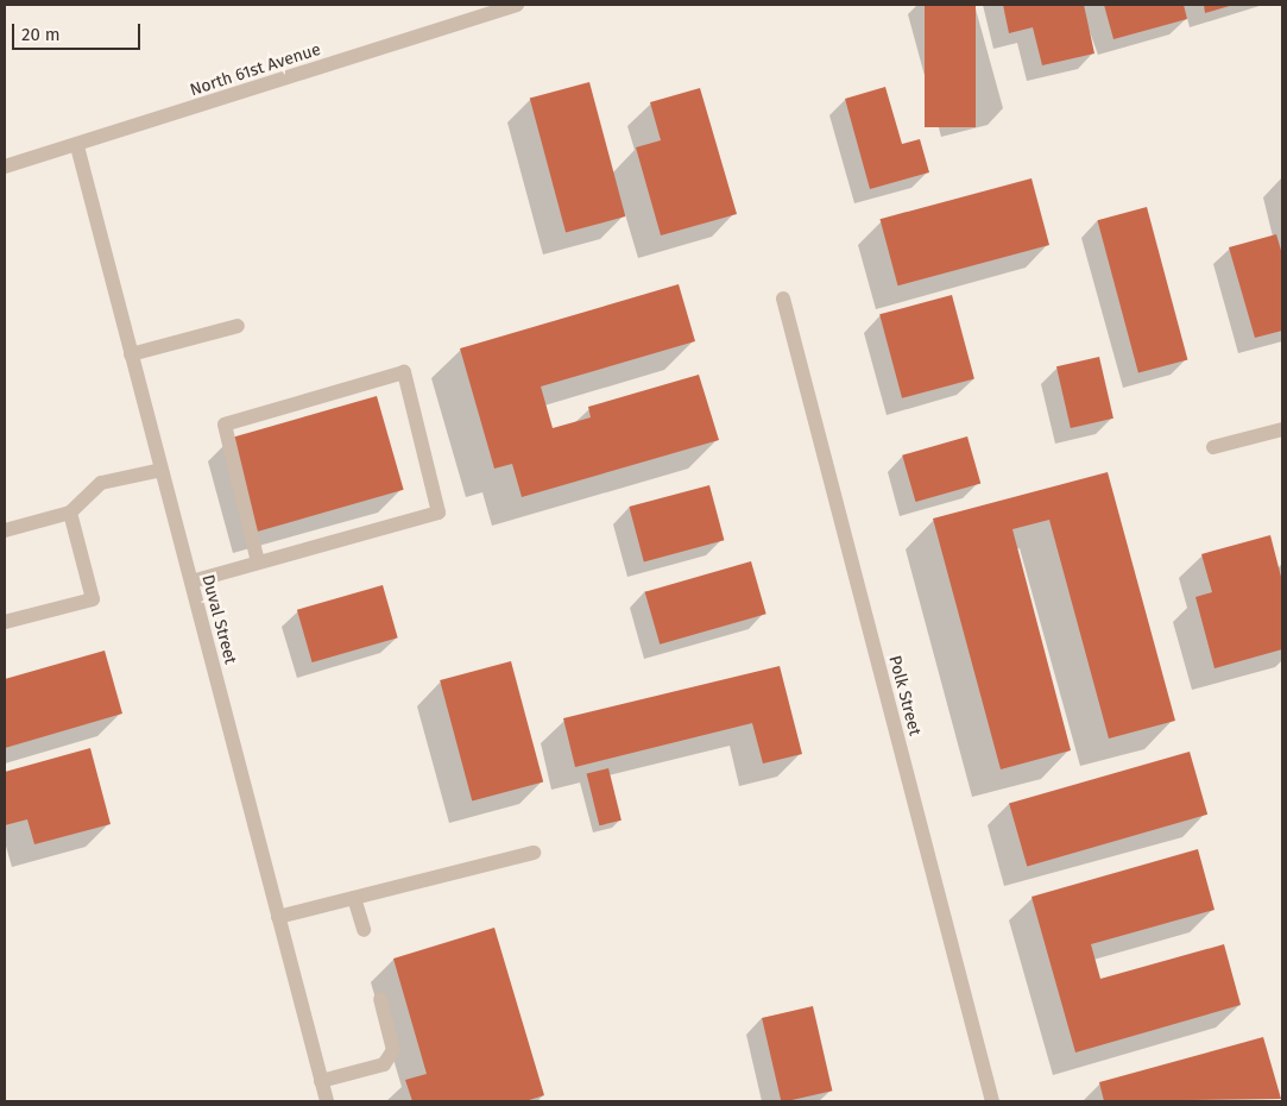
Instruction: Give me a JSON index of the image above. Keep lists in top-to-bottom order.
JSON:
{
  "streets": {
    "street": ["North 61st Avenue", "Duval Street", "Polk Street"]
  },
  "crossings": [
    ["North 61st Avenue", "Duval Street"]
  ],
  "scale_bar": "20 m"
}
